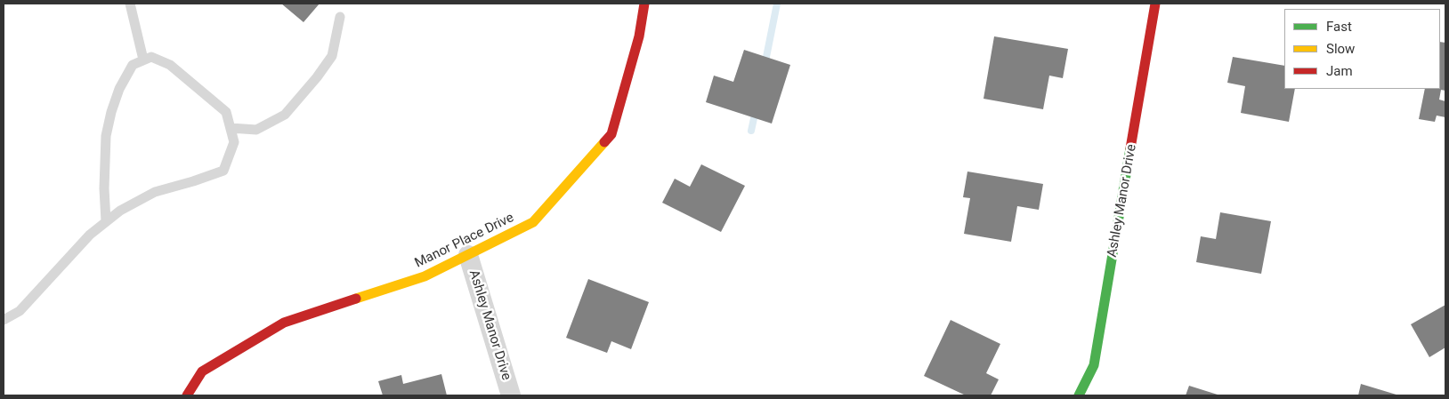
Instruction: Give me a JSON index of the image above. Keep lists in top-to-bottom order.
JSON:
{
  "streets": {
    "street": ["Ashley Manor Drive", "Manor Place Drive"]
  },
  "crossings": [
    ["Ashley Manor Drive", "Manor Place Drive"]
  ],
  "legend": ["Fast", "Slow", "Jam"]
}
